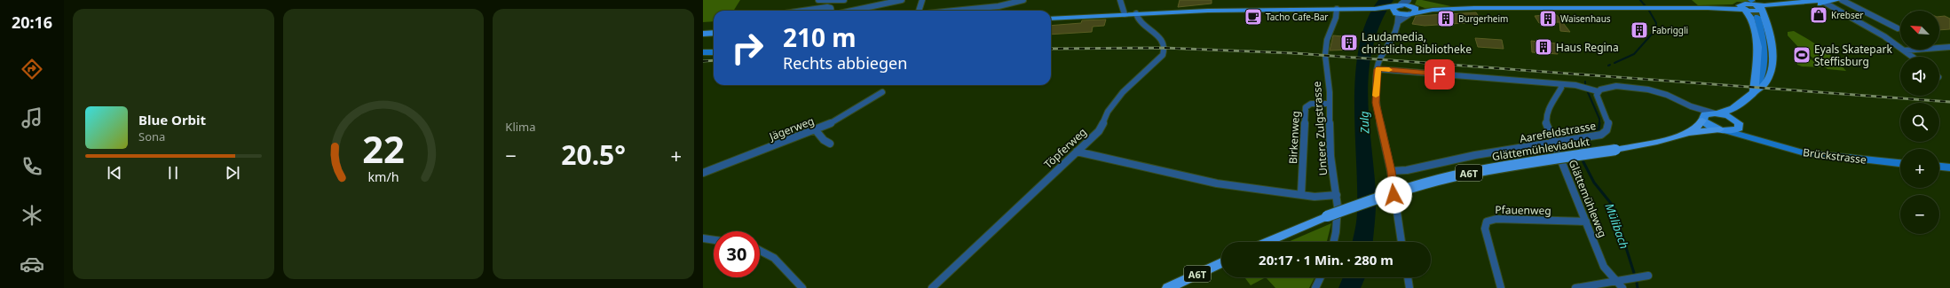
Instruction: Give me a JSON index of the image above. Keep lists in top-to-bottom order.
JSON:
{
  "streets": {
    "highway": ["Glättemühleviadukt", "A6T"],
    "main road": ["Brückstrasse"],
    "street": [
      "Jägerweg",
      "Untere Zulgstrasse",
      "Aarefeldstrasse",
      "Birkenweg",
      "Töpferweg",
      "Glättemühleweg",
      "Pfauenweg"
    ]
  },
  "crossings": [
    ["Untere Zulgstrasse", "Birkenweg"],
    ["Aarefeldstrasse", "Glättemühleweg"],
    ["Glättemühleviadukt", "A6T"],
    ["Brückstrasse", "A6T"],
    ["Glättemühleweg", "Pfauenweg"]
  ],
  "water": ["Zulg", "Mülibach"],
  "places": {
    "shop": ["Krebser"],
    "cafe": ["Tacho Cafe-Bar"],
    "building": [
      "Burgerheim",
      "Waisenhaus",
      "Fabriggli",
      "Laudamedia, christliche Bibliotheke",
      "Haus Regina"
    ],
    "sports": ["Eyals Skatepark Steffisburg"]
  },
  "north": "top left",
  "page": {
    "tabs": "20:16",
    "tile": "Klima",
    "map_buttons": ["+", "−"],
    "turn": ["210 m", "Rechts abbiegen"],
    "song": ["Blue Orbit", "Sona"],
    "heat": ["−", "20.5°", "+"],
    "limit": "30",
    "trip": "20:17 · 1 Min. · 280 m",
    "gauge": ["22", "km/h"]
  }
}
